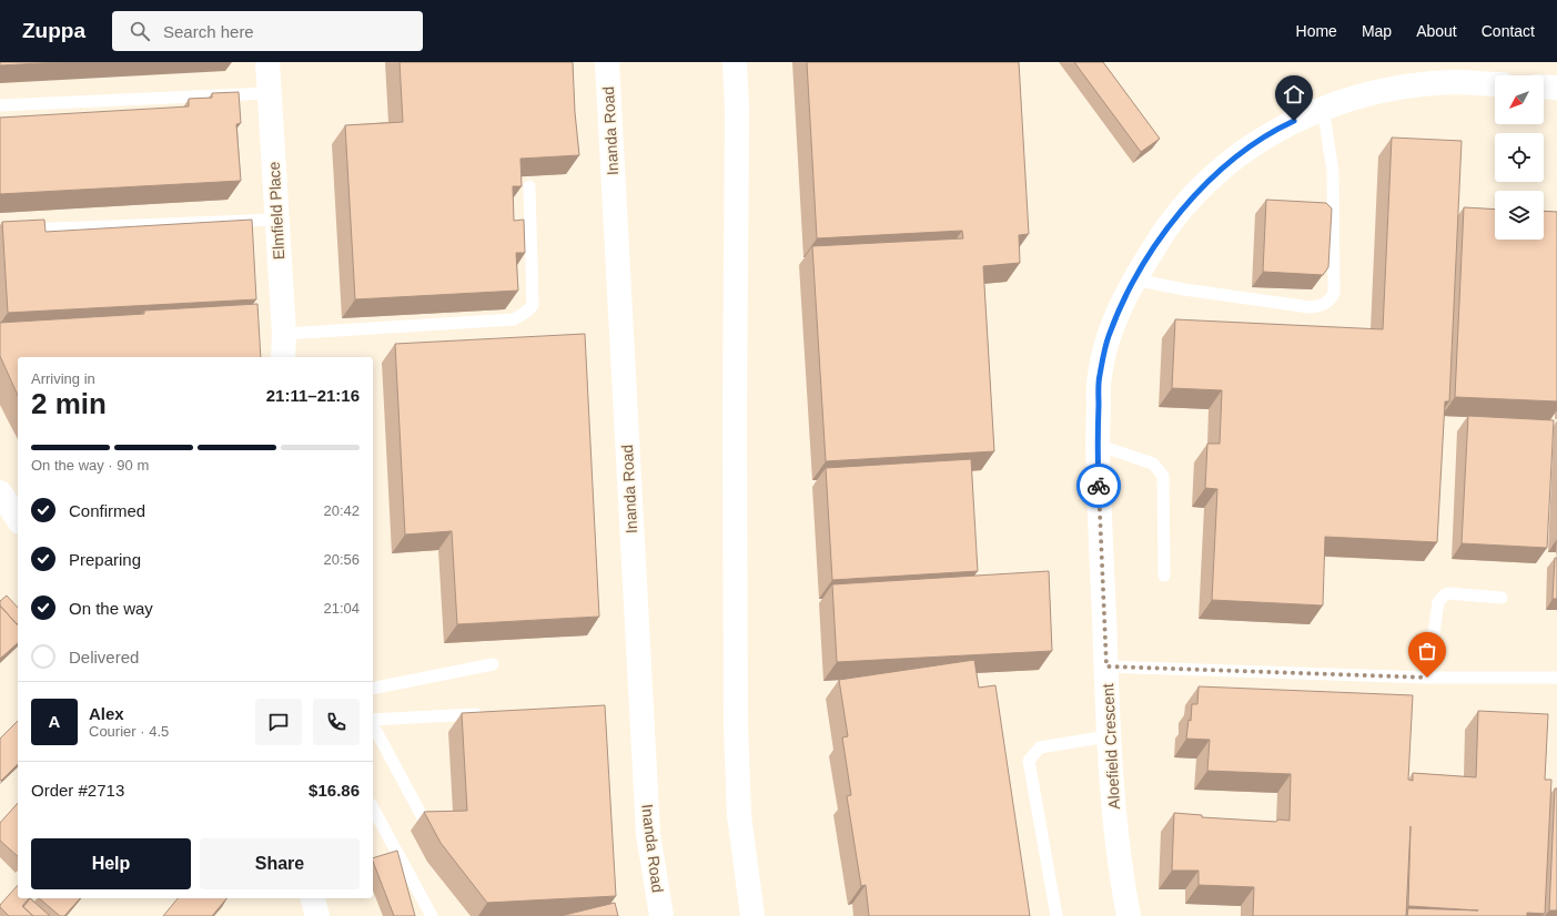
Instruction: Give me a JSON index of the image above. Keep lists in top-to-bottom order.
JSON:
{
  "streets": {
    "main road": ["Inanda Road", "Elmfield Place", "Aloefield Crescent"]
  },
  "north": "bottom left",
  "page": {
    "header": "Zuppa",
    "search": "Search here",
    "nav": [
      "Home",
      "Map",
      "About",
      "Contact"
    ],
    "heading": ["2 min", "Arriving in", "21:11–21:16"],
    "panel": [
      "Alex",
      "Courier · 4.5",
      "Order #2713",
      "$16.86"
    ],
    "bar": "On the way · 90 m",
    "list": [
      ["Confirmed", "20:42"],
      ["Preparing", "20:56"],
      ["On the way", "21:04"],
      "Delivered"
    ],
    "round": "A",
    "buttons": ["Help", "Share"]
  }
}
